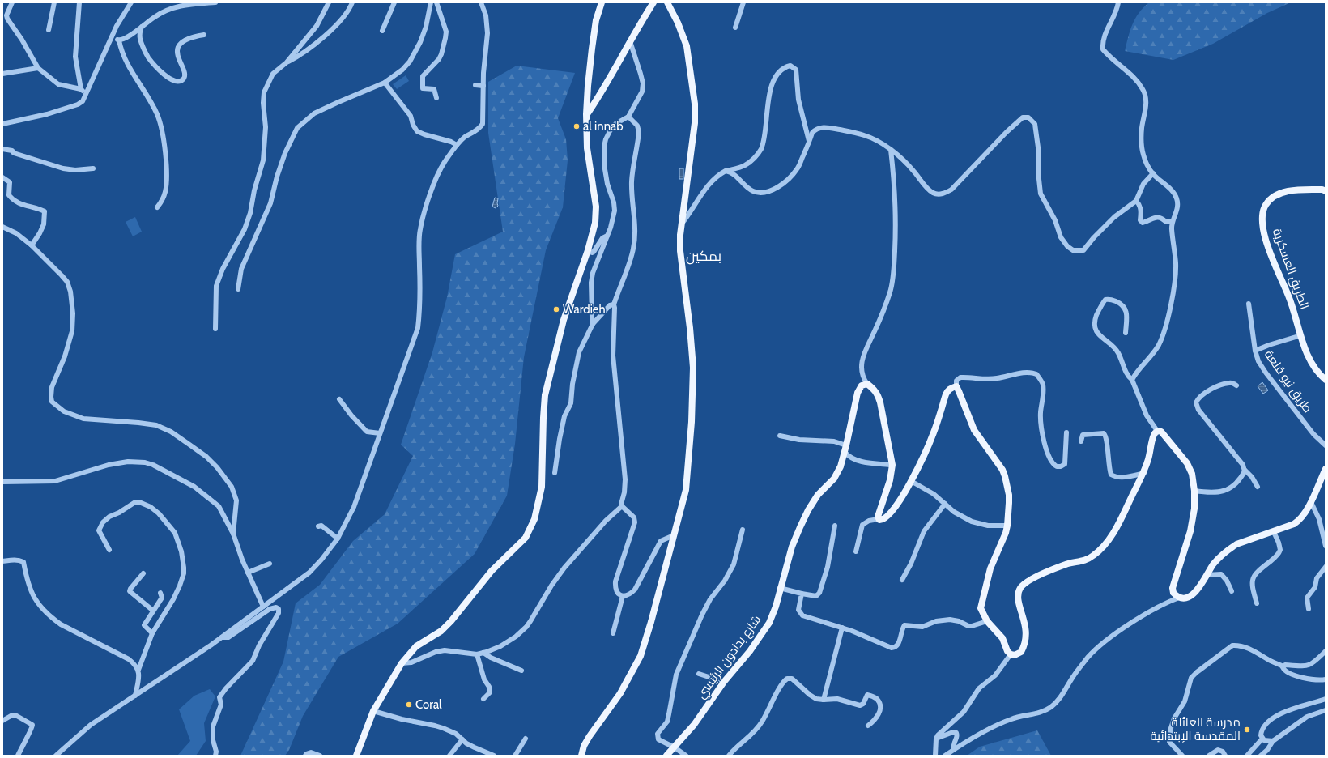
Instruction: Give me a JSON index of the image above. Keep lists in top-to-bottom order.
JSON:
{
  "streets": {
    "main road": ["الطريق العسكرية", "شارع بدادون الرئيسي"],
    "street": ["طريق نيو قلعة"]
  },
  "districts": ["بمكين"],
  "places": [
    "al innab",
    "Wardieh",
    "Coral",
    "مدرسة العائلة المقدسة الإبتدائية"
  ]
}
